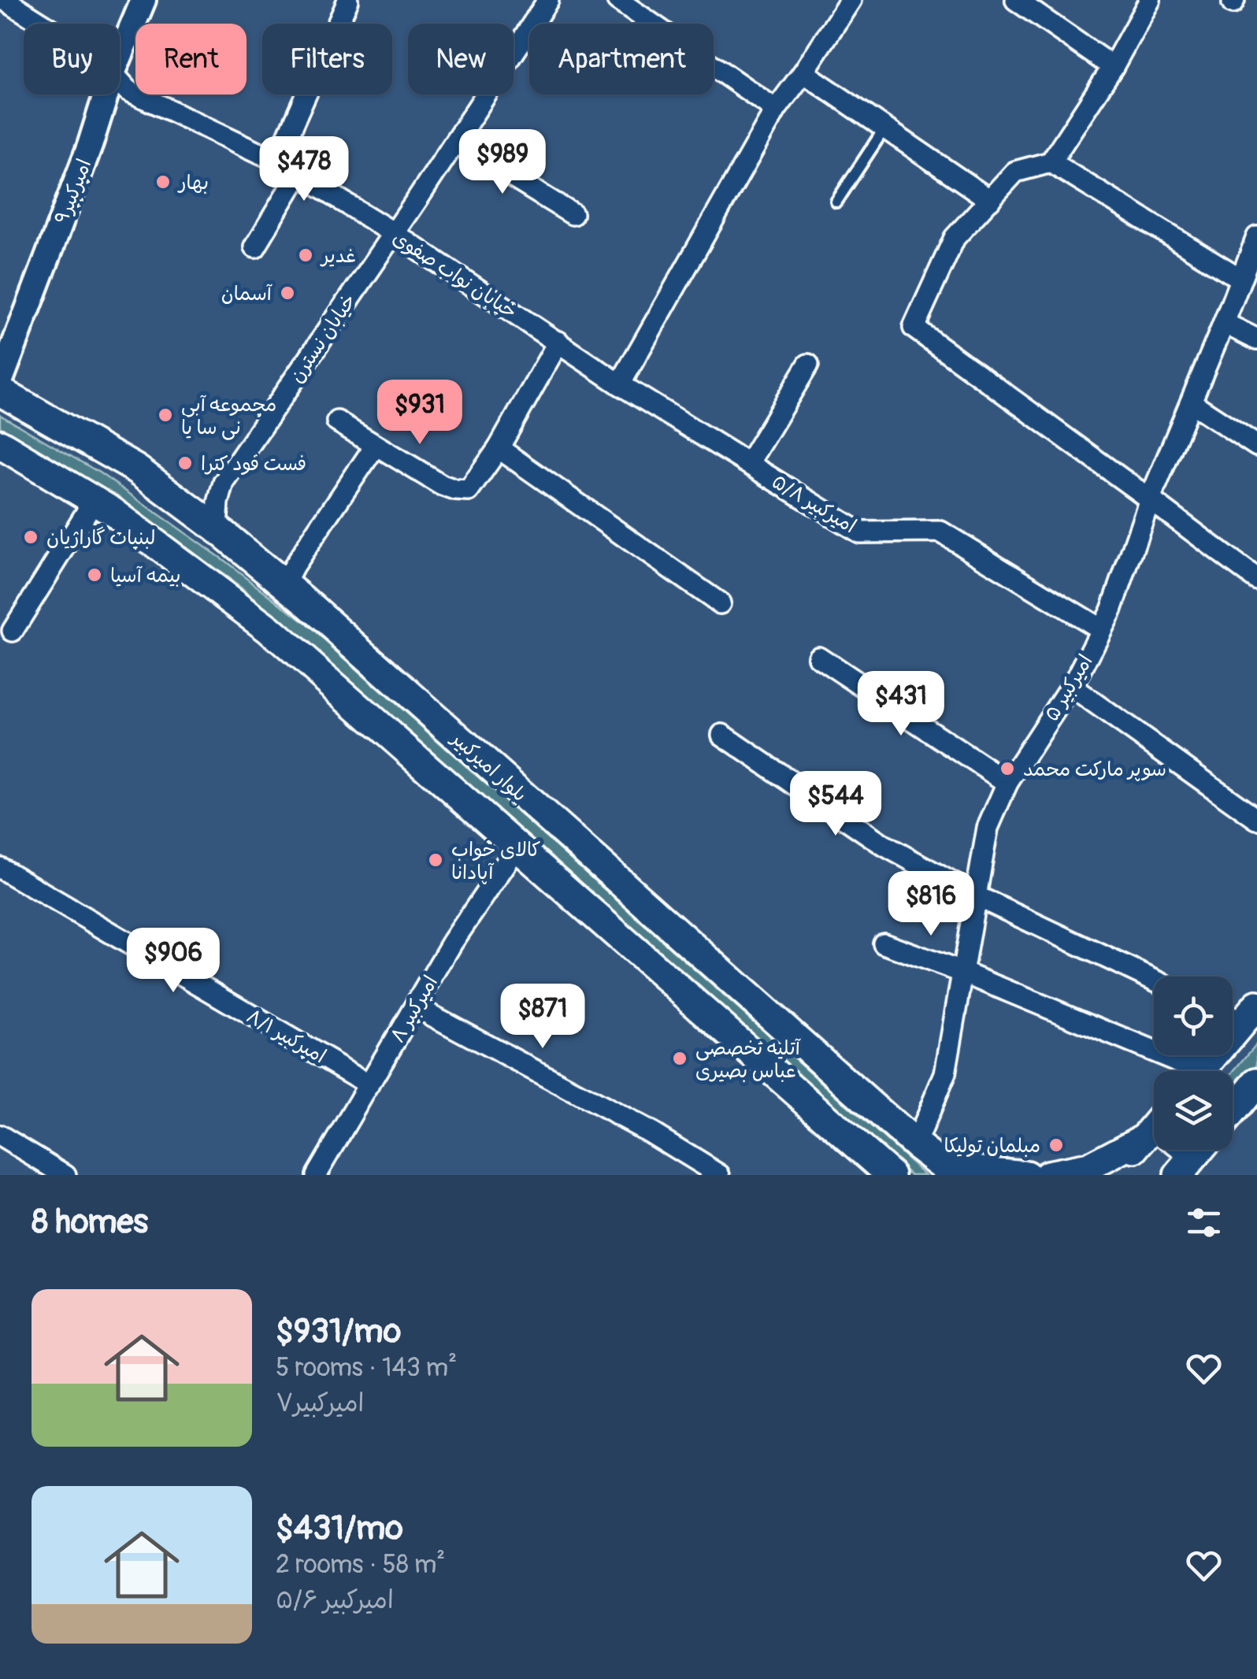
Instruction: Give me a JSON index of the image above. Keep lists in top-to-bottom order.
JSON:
{
  "streets": {
    "main road": ["بلوار امیرکبیر"],
    "street": [
      "امیرکبیر۹",
      "خیابان نواب صفوی",
      "خیابان نسترن",
      "امیرکبیر ۵/۸",
      "امیرکبیر ۵",
      "امیرکبیر ۸",
      "امیرکبیر ۸/۱"
    ]
  },
  "crossings": [
    ["خیابان نواب صفوی", "خیابان نسترن"],
    ["خیابان نواب صفوی", "امیرکبیر ۵/۸"],
    ["خیابان نسترن", "بلوار امیرکبیر"],
    ["امیرکبیر ۵/۸", "امیرکبیر ۵"],
    ["امیرکبیر ۵", "بلوار امیرکبیر"],
    ["امیرکبیر ۸", "امیرکبیر ۸/۱"]
  ],
  "places": [
    "بهار",
    "غدیر",
    "آسمان",
    "مجموعه آبی نی سا یا",
    "فست فود کترا",
    "لبنیات گاراژیان",
    "بیمه آسیا",
    "سوپر مارکت محمد",
    "کالای خواب آپادانا",
    "آتلیه تخصصی عباس بصیری",
    "مبلمان تولیکا"
  ],
  "page": {
    "chip": [
      "Buy",
      "Rent",
      "Filters",
      "New",
      "Apartment"
    ],
    "price": [
      "$989",
      "$478",
      "$931",
      "$431",
      "$544",
      "$816",
      "$906",
      "$871"
    ],
    "heading": "8 homes",
    "list": [
      {
        "name": "$931/mo",
        "note": "5 rooms · 143 m² · امیرکبیر۷"
      },
      {
        "name": "$431/mo",
        "note": "2 rooms · 58 m² · امیرکبیر ۵/۶"
      }
    ]
  }
}
